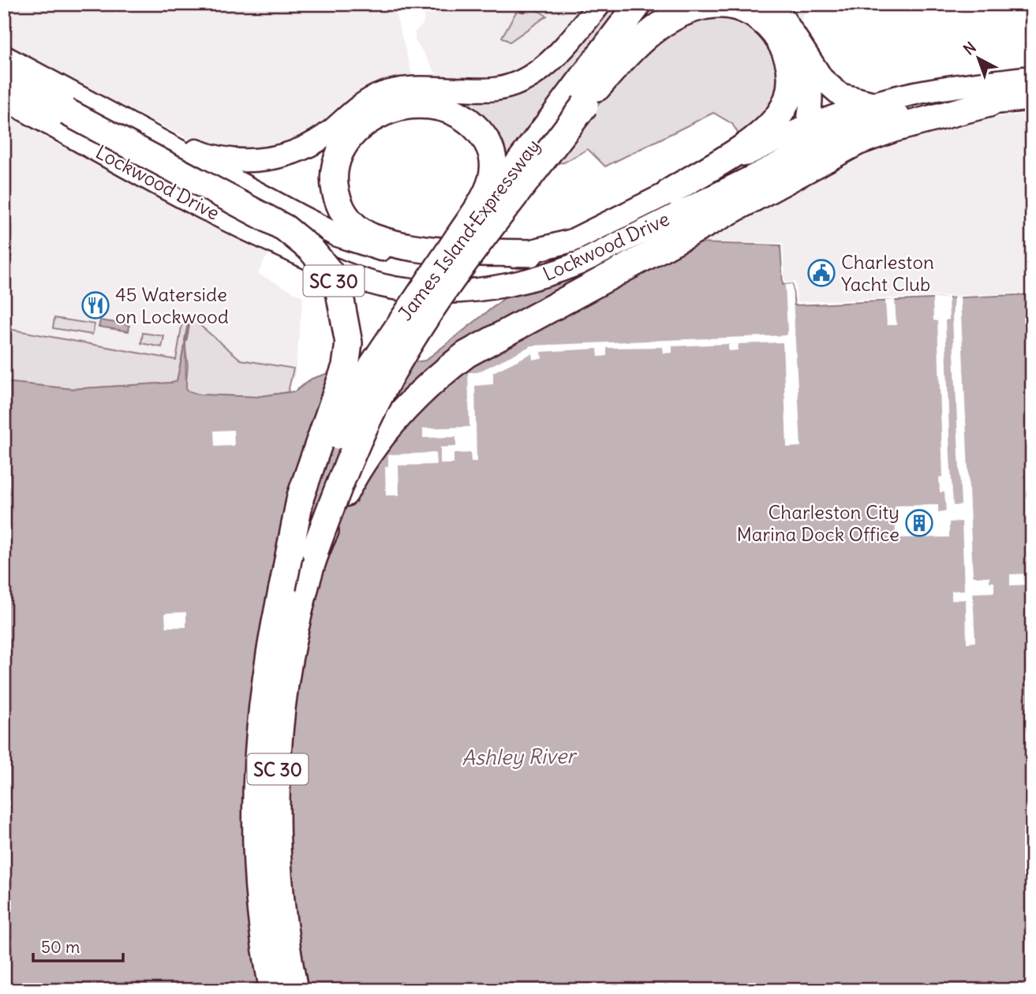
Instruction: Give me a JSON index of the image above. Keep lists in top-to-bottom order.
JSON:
{
  "streets": {
    "highway": ["James Island Expressway", "SC 30"],
    "main road": ["Lockwood Drive"]
  },
  "crossings": [
    ["James Island Expressway", "SC 30"]
  ],
  "water": ["Ashley River"],
  "places": {
    "public building": ["Charleston Yacht Club"],
    "restaurant": ["45 Waterside on Lockwood"],
    "building": ["Charleston City Marina Dock Office"]
  },
  "scale_bar": "50 m",
  "north": "top left"
}
